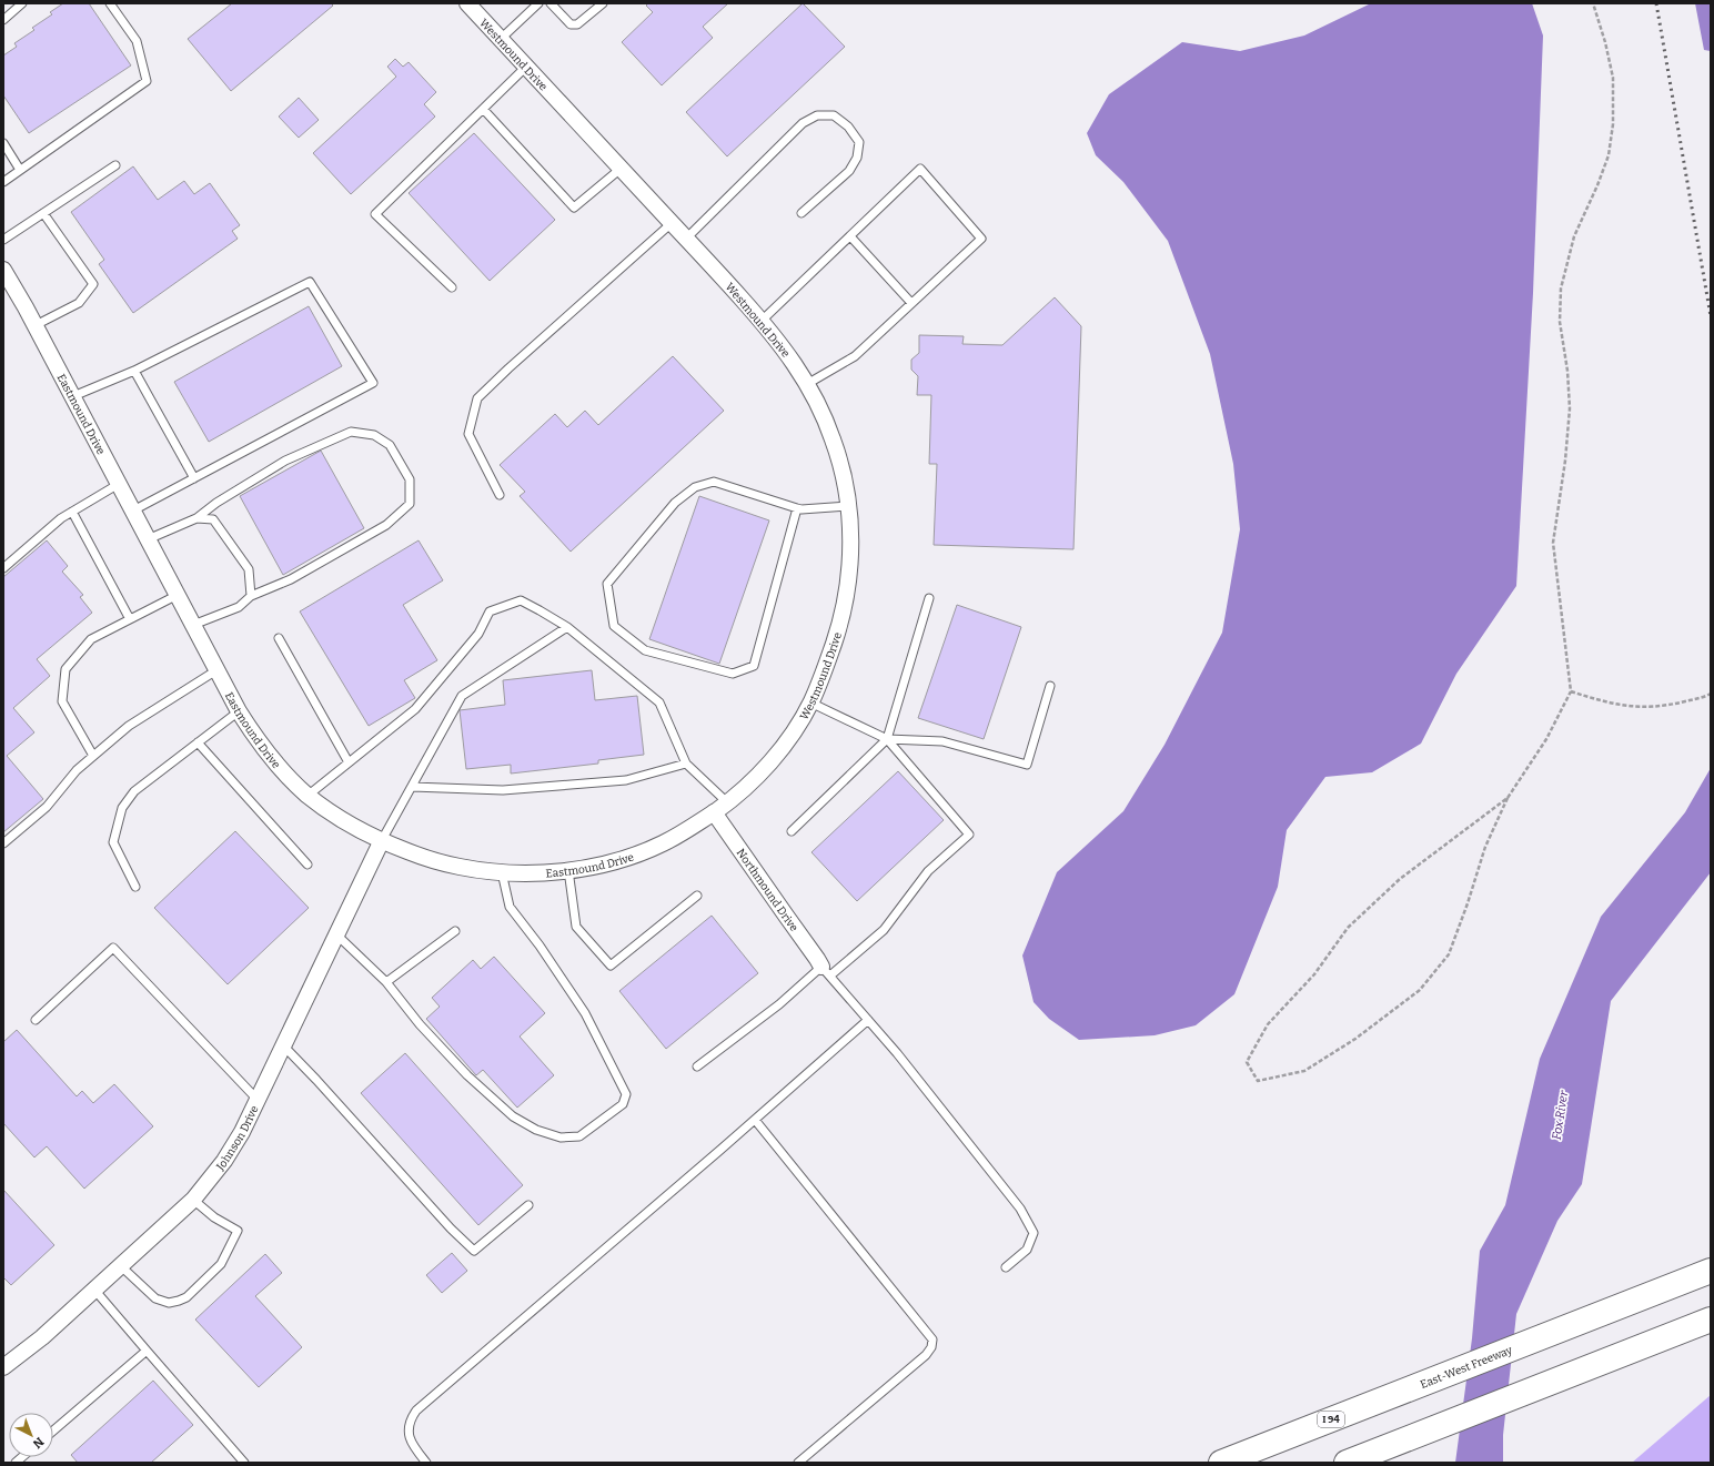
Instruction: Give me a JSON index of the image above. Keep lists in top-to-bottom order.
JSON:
{
  "streets": {
    "highway": ["East-West Freeway", "I 94"],
    "street": [
      "Westmound Drive",
      "Eastmound Drive",
      "Northmound Drive",
      "Johnson Drive"
    ]
  },
  "crossings": [
    ["Westmound Drive", "Eastmound Drive"],
    ["Westmound Drive", "Northmound Drive"],
    ["Eastmound Drive", "Northmound Drive"],
    ["Eastmound Drive", "Johnson Drive"]
  ],
  "water": ["Fox River"],
  "north": "bottom right"
}
